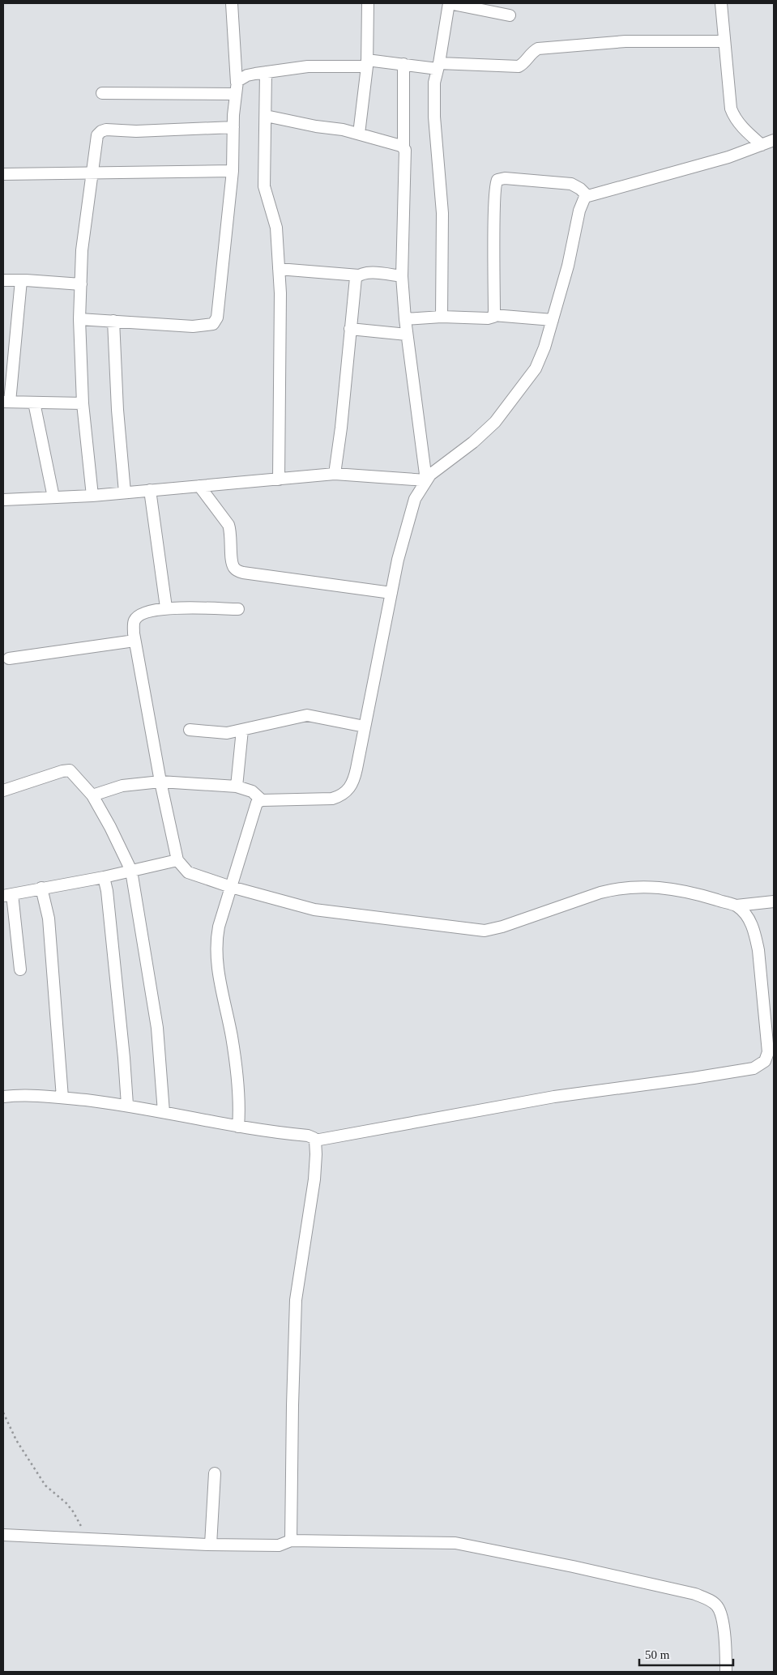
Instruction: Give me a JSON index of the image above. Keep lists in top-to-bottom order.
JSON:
{
  "scale_bar": "50 m"
}
